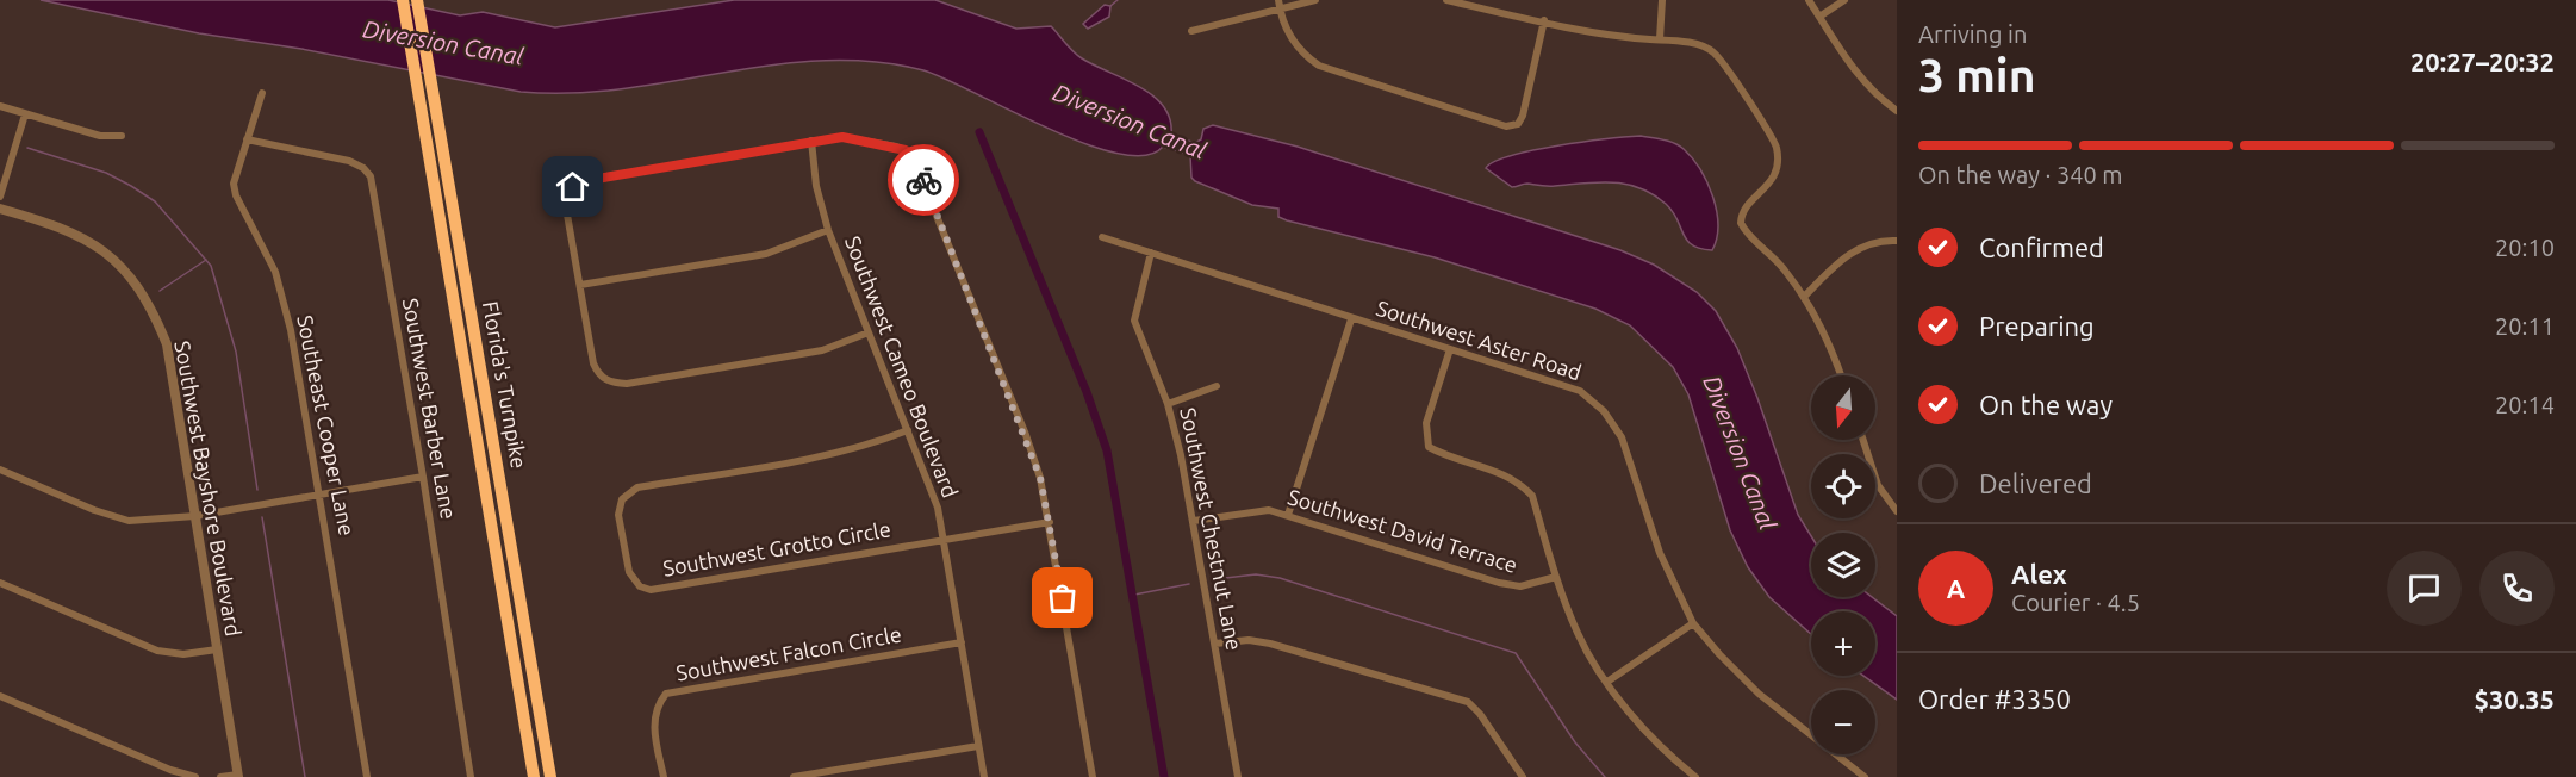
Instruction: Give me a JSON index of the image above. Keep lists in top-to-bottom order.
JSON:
{
  "streets": {
    "highway": ["Florida's Turnpike"],
    "street": [
      "Southwest Aster Road",
      "Southwest Cameo Boulevard",
      "Southwest Barber Lane",
      "Southeast Cooper Lane",
      "Southwest Bayshore Boulevard",
      "Southwest Chestnut Lane",
      "Southwest David Terrace",
      "Southwest Grotto Circle",
      "Southwest Falcon Circle"
    ]
  },
  "crossings": [
    ["Southwest Aster Road", "Southwest Chestnut Lane"],
    ["Southwest Cameo Boulevard", "Southwest Grotto Circle"],
    ["Southwest Cameo Boulevard", "Southwest Falcon Circle"],
    ["Southwest Barber Lane", "Southeast Cooper Lane"],
    ["Southwest Chestnut Lane", "Southwest David Terrace"]
  ],
  "water": ["Diversion Canal"],
  "north": "bottom",
  "page": {
    "heading": ["3 min", "Arriving in", "20:27–20:32"],
    "panel": [
      "Alex",
      "Courier · 4.5",
      "Order #3350",
      "$30.35"
    ],
    "bar": "On the way · 340 m",
    "list": [
      ["Confirmed", "20:10"],
      ["Preparing", "20:11"],
      ["On the way", "20:14"],
      "Delivered"
    ],
    "map_buttons": ["+", "−"],
    "round": "A"
  }
}
